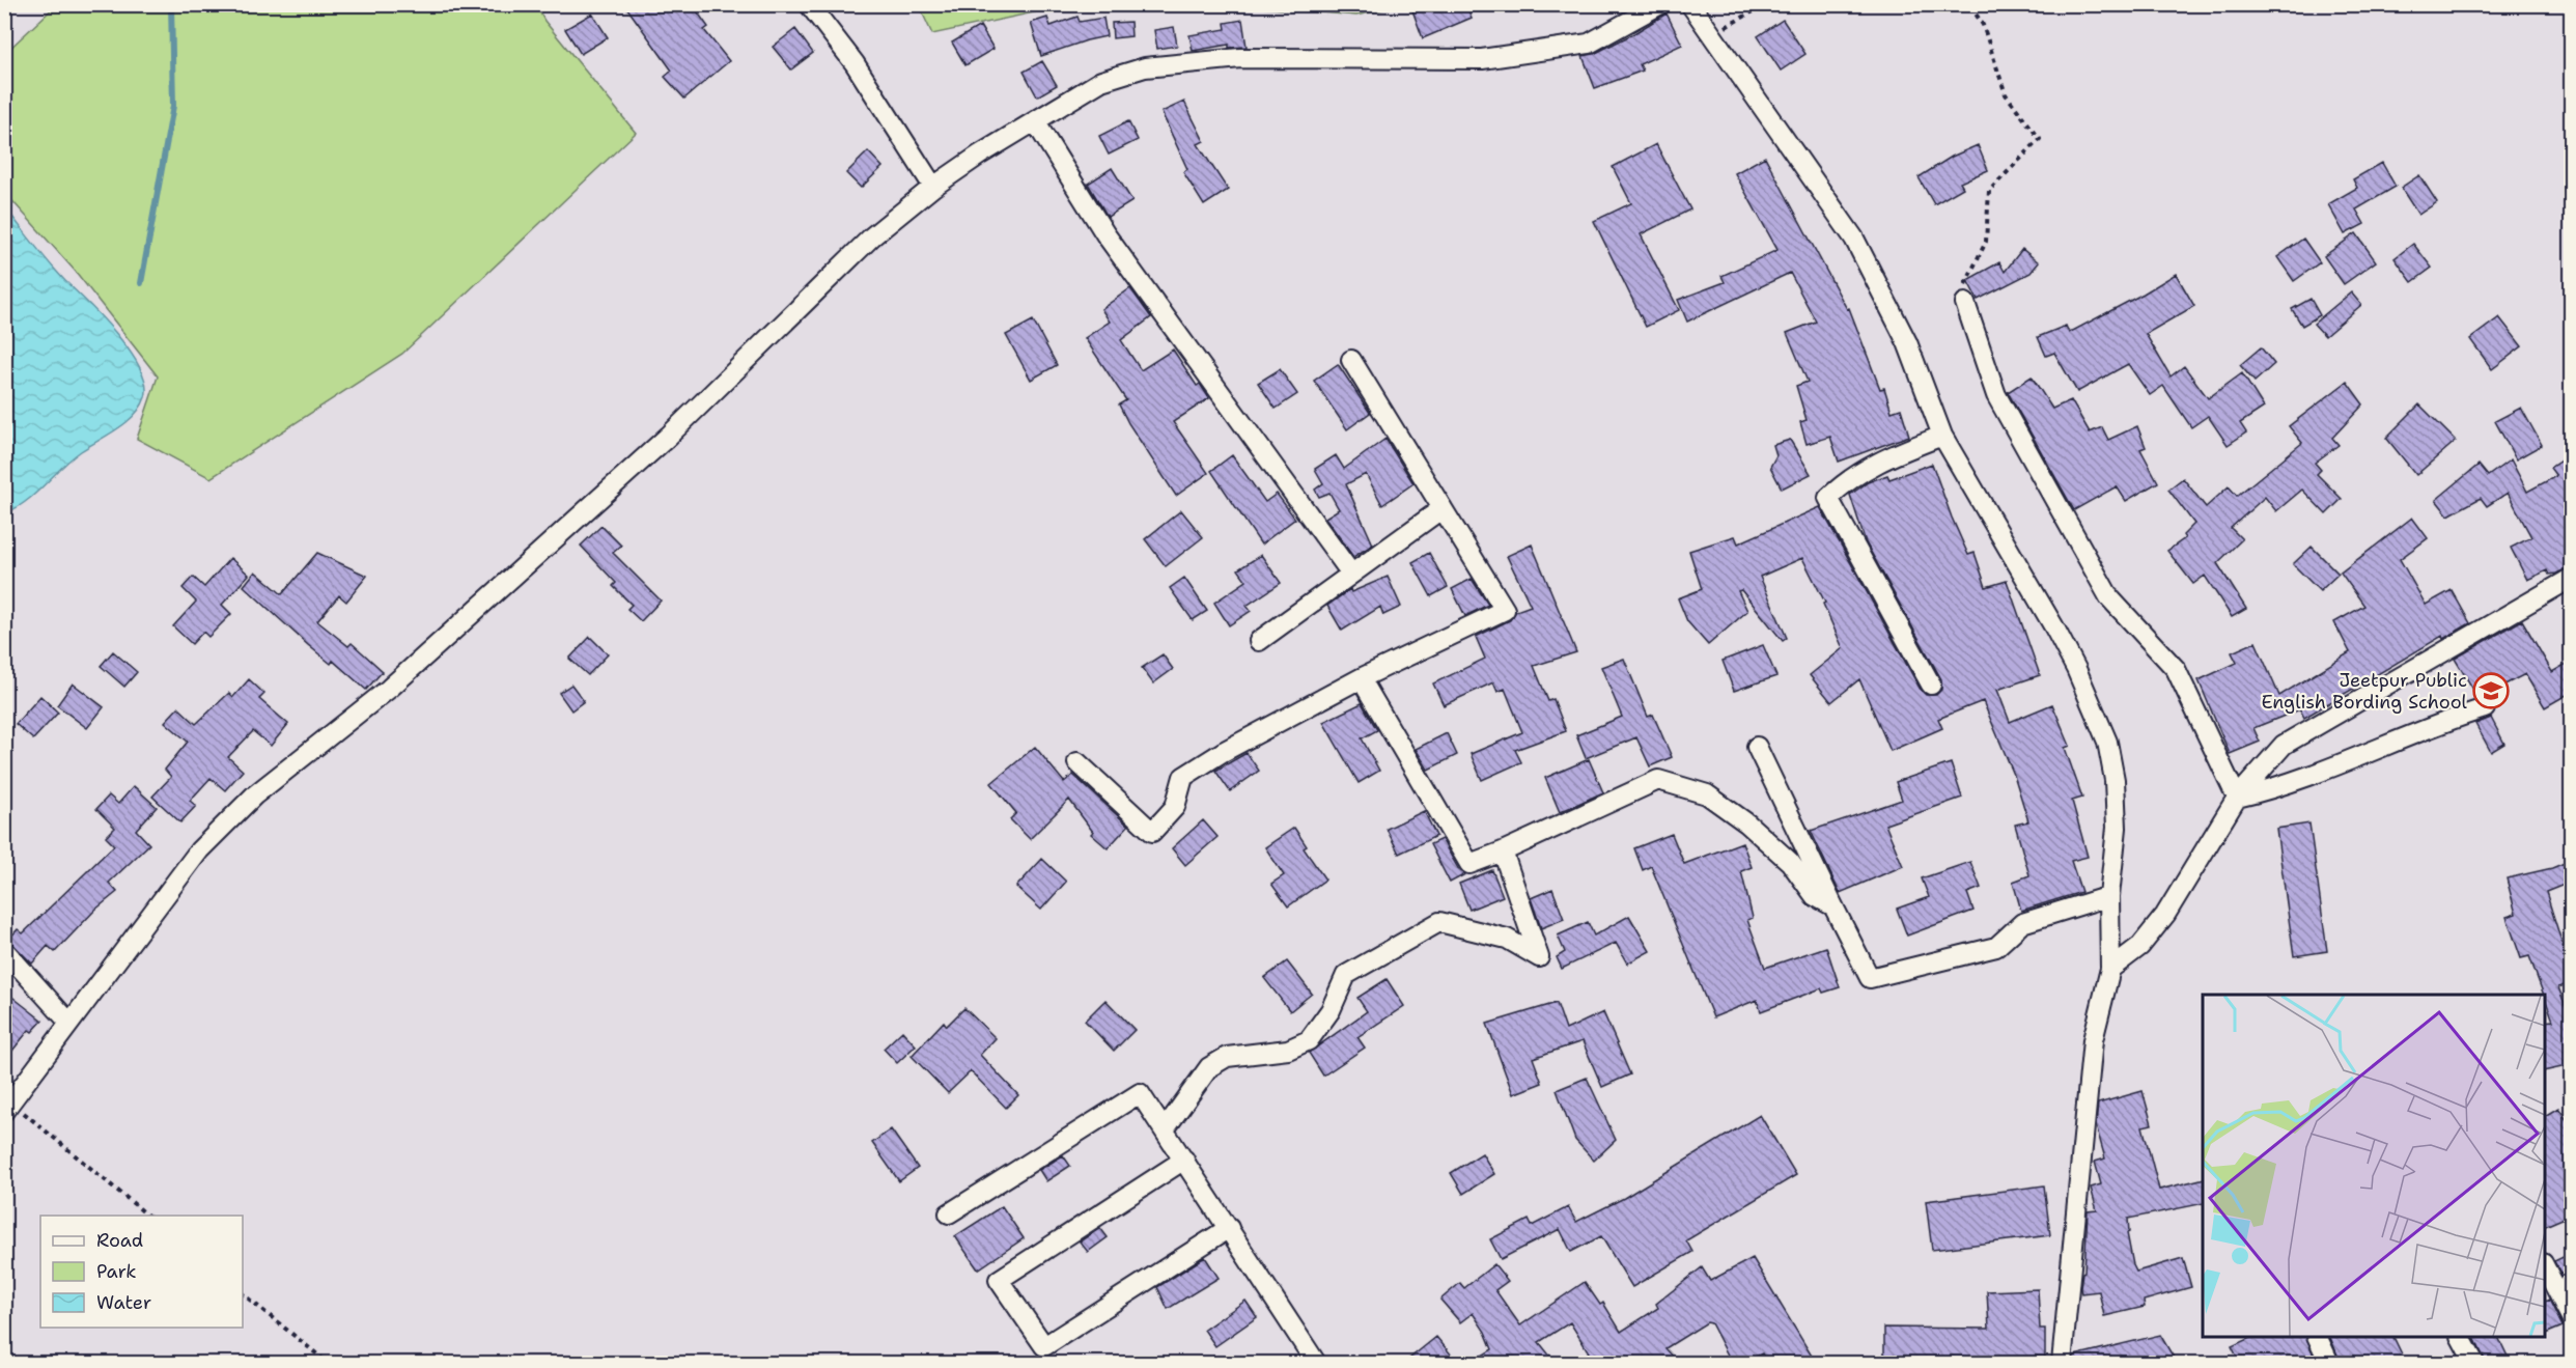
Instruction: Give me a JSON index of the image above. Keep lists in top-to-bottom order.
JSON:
{
  "places": {
    "school or university": ["Jeetpur Public English Bording School"]
  },
  "legend": ["Road", "Park", "Water"]
}
